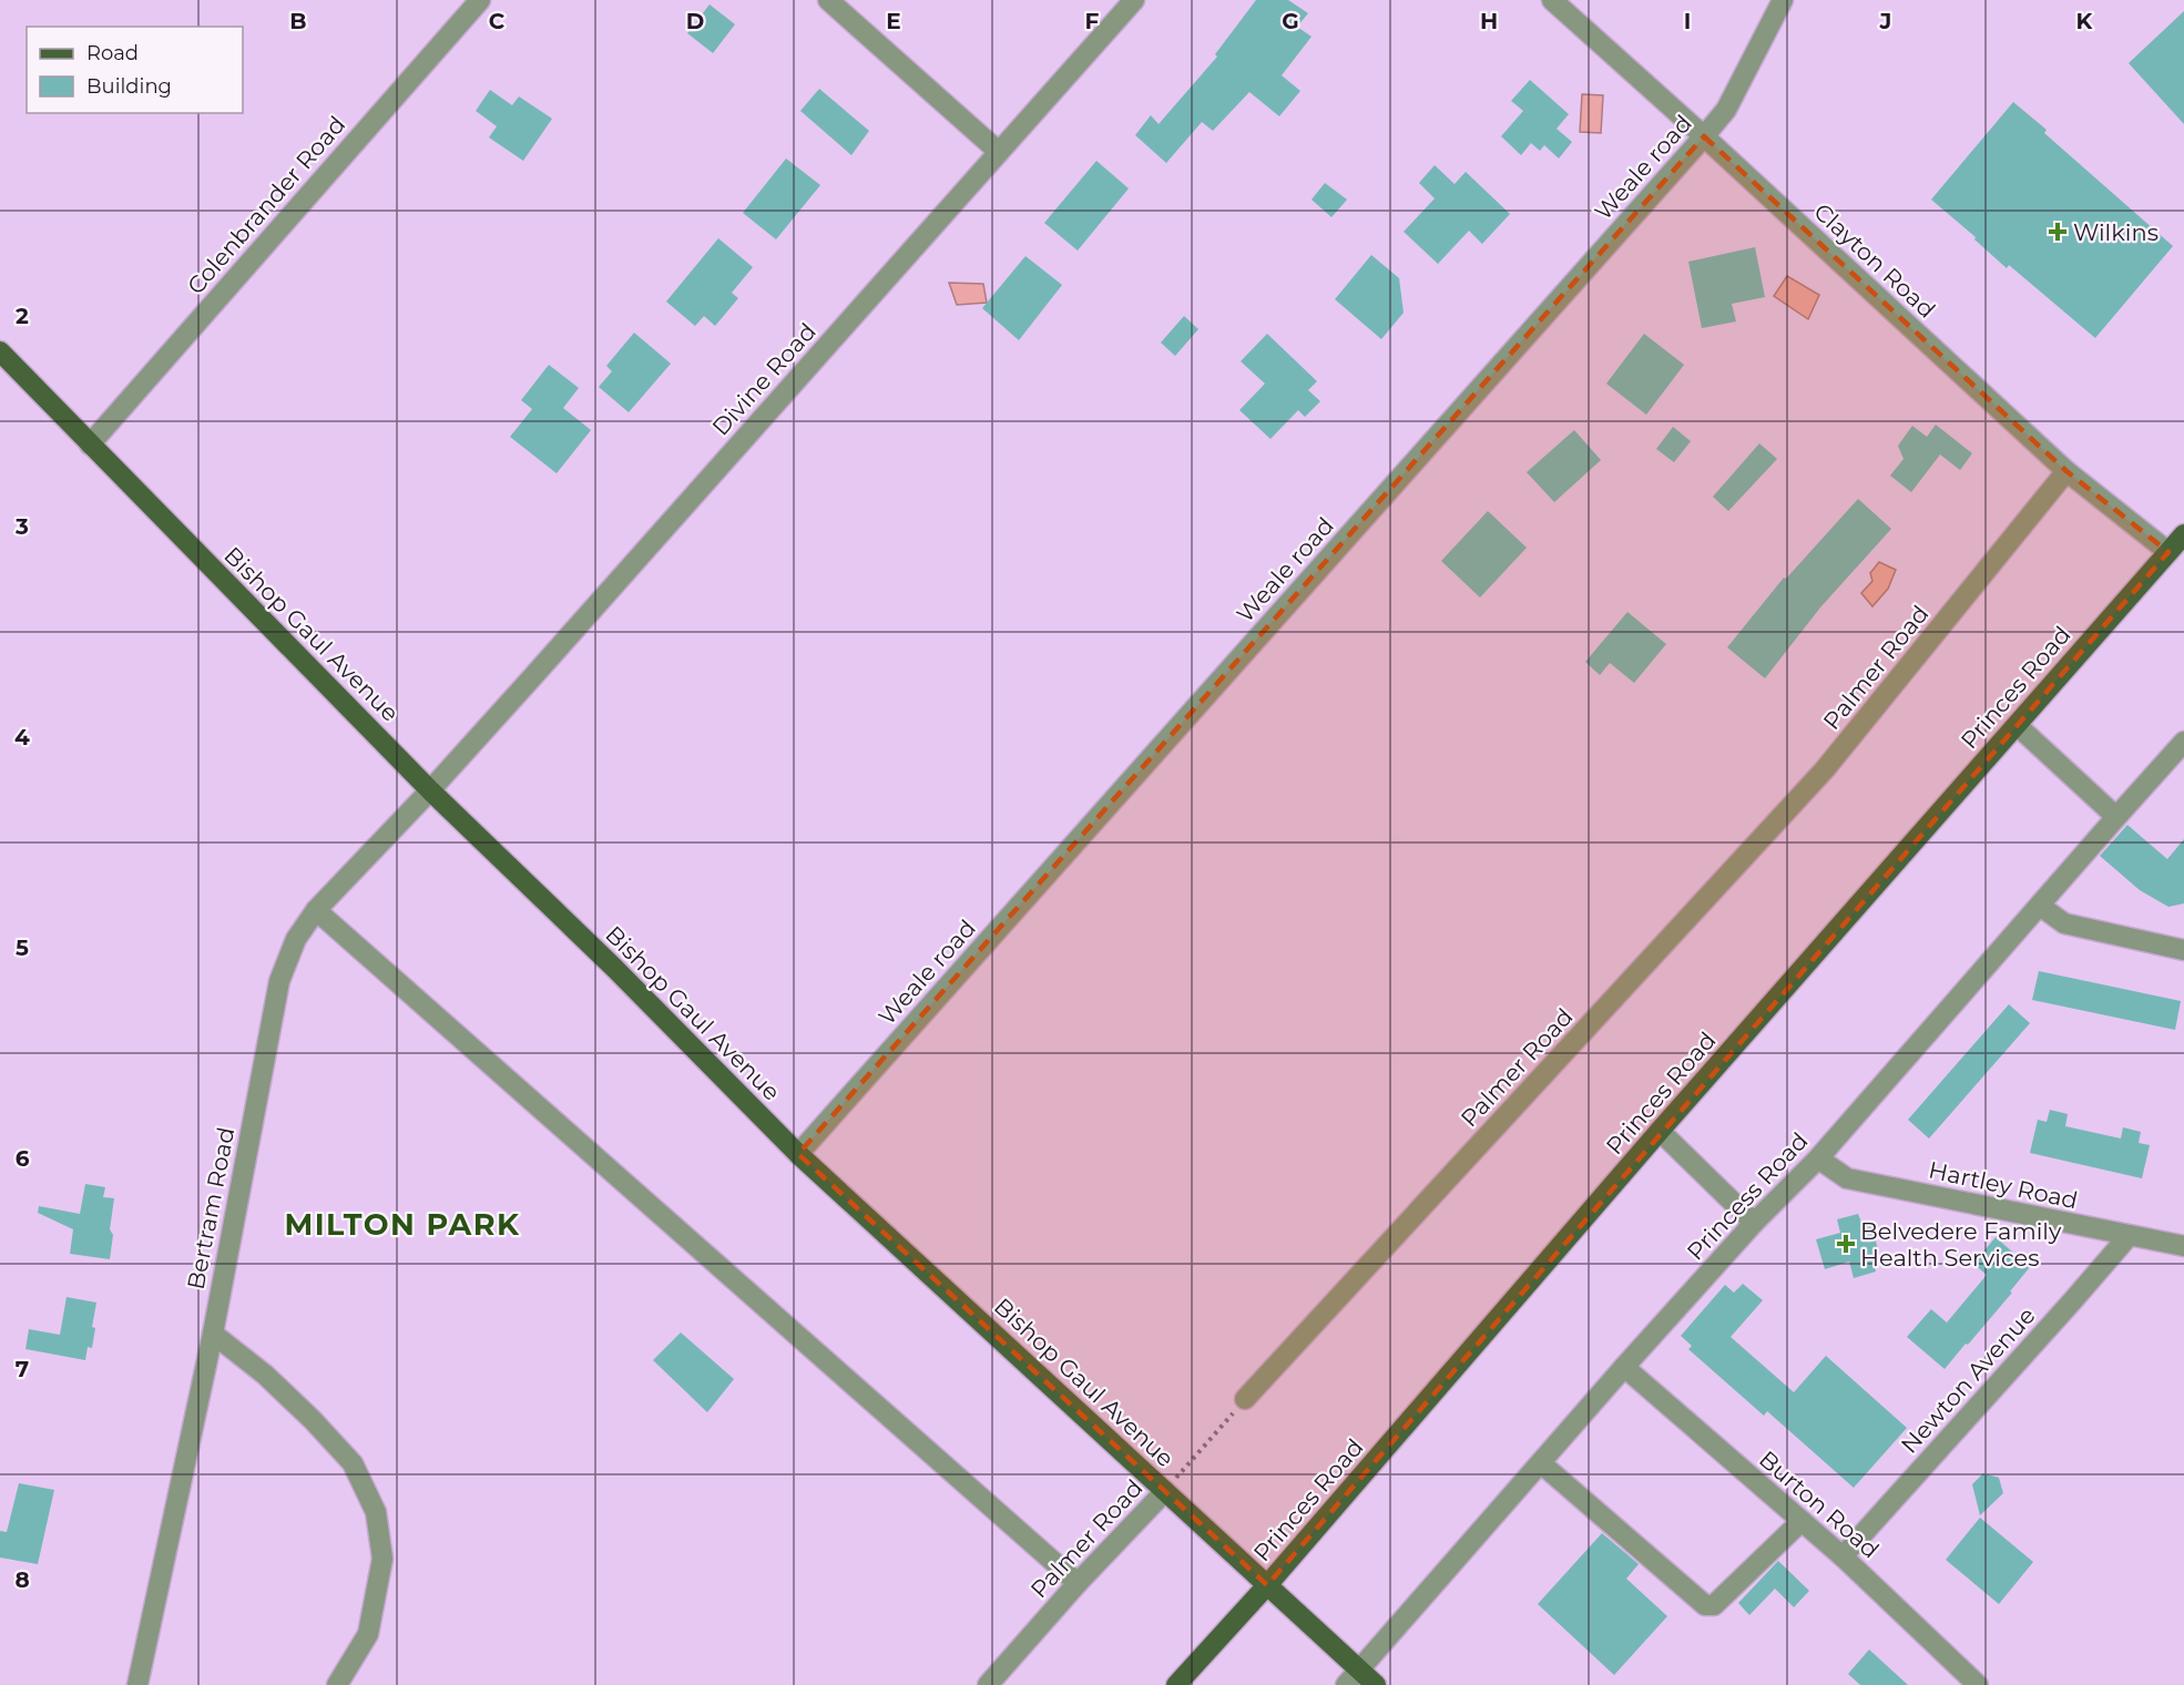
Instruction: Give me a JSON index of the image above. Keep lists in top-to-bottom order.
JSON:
{
  "streets": {
    "main road": ["Bishop Gaul Avenue", "Princes Road"],
    "street": [
      "Weale road",
      "Colenbrander Road",
      "Clayton Road",
      "Divine Road",
      "Palmer Road",
      "Hartley Road",
      "Princess Road",
      "Bertram Road",
      "Newton Avenue",
      "Burton Road"
    ]
  },
  "crossings": [
    ["Weale road", "Clayton Road"],
    ["Weale road", "Bishop Gaul Avenue"],
    ["Colenbrander Road", "Bishop Gaul Avenue"],
    ["Clayton Road", "Palmer Road"],
    ["Clayton Road", "Princes Road"],
    ["Divine Road", "Bishop Gaul Avenue"],
    ["Divine Road", "Bertram Road"],
    ["Bishop Gaul Avenue", "Palmer Road"],
    ["Bishop Gaul Avenue", "Princes Road"],
    ["Bishop Gaul Avenue", "Princess Road"],
    ["Bishop Gaul Avenue", "Bertram Road"],
    ["Hartley Road", "Princess Road"],
    ["Hartley Road", "Newton Avenue"],
    ["Princess Road", "Burton Road"],
    ["Newton Avenue", "Burton Road"]
  ],
  "districts": ["MILTON PARK"],
  "places": {
    "health": ["Wilkins", "Belvedere Family Health Services"]
  },
  "legend": ["Road", "Building"],
  "grid": {
    "columns": [
      "B",
      "C",
      "D",
      "E",
      "F",
      "G",
      "H",
      "I",
      "J",
      "K"
    ],
    "rows": [
      "2",
      "3",
      "4",
      "5",
      "6",
      "7",
      "8"
    ]
  }
}
